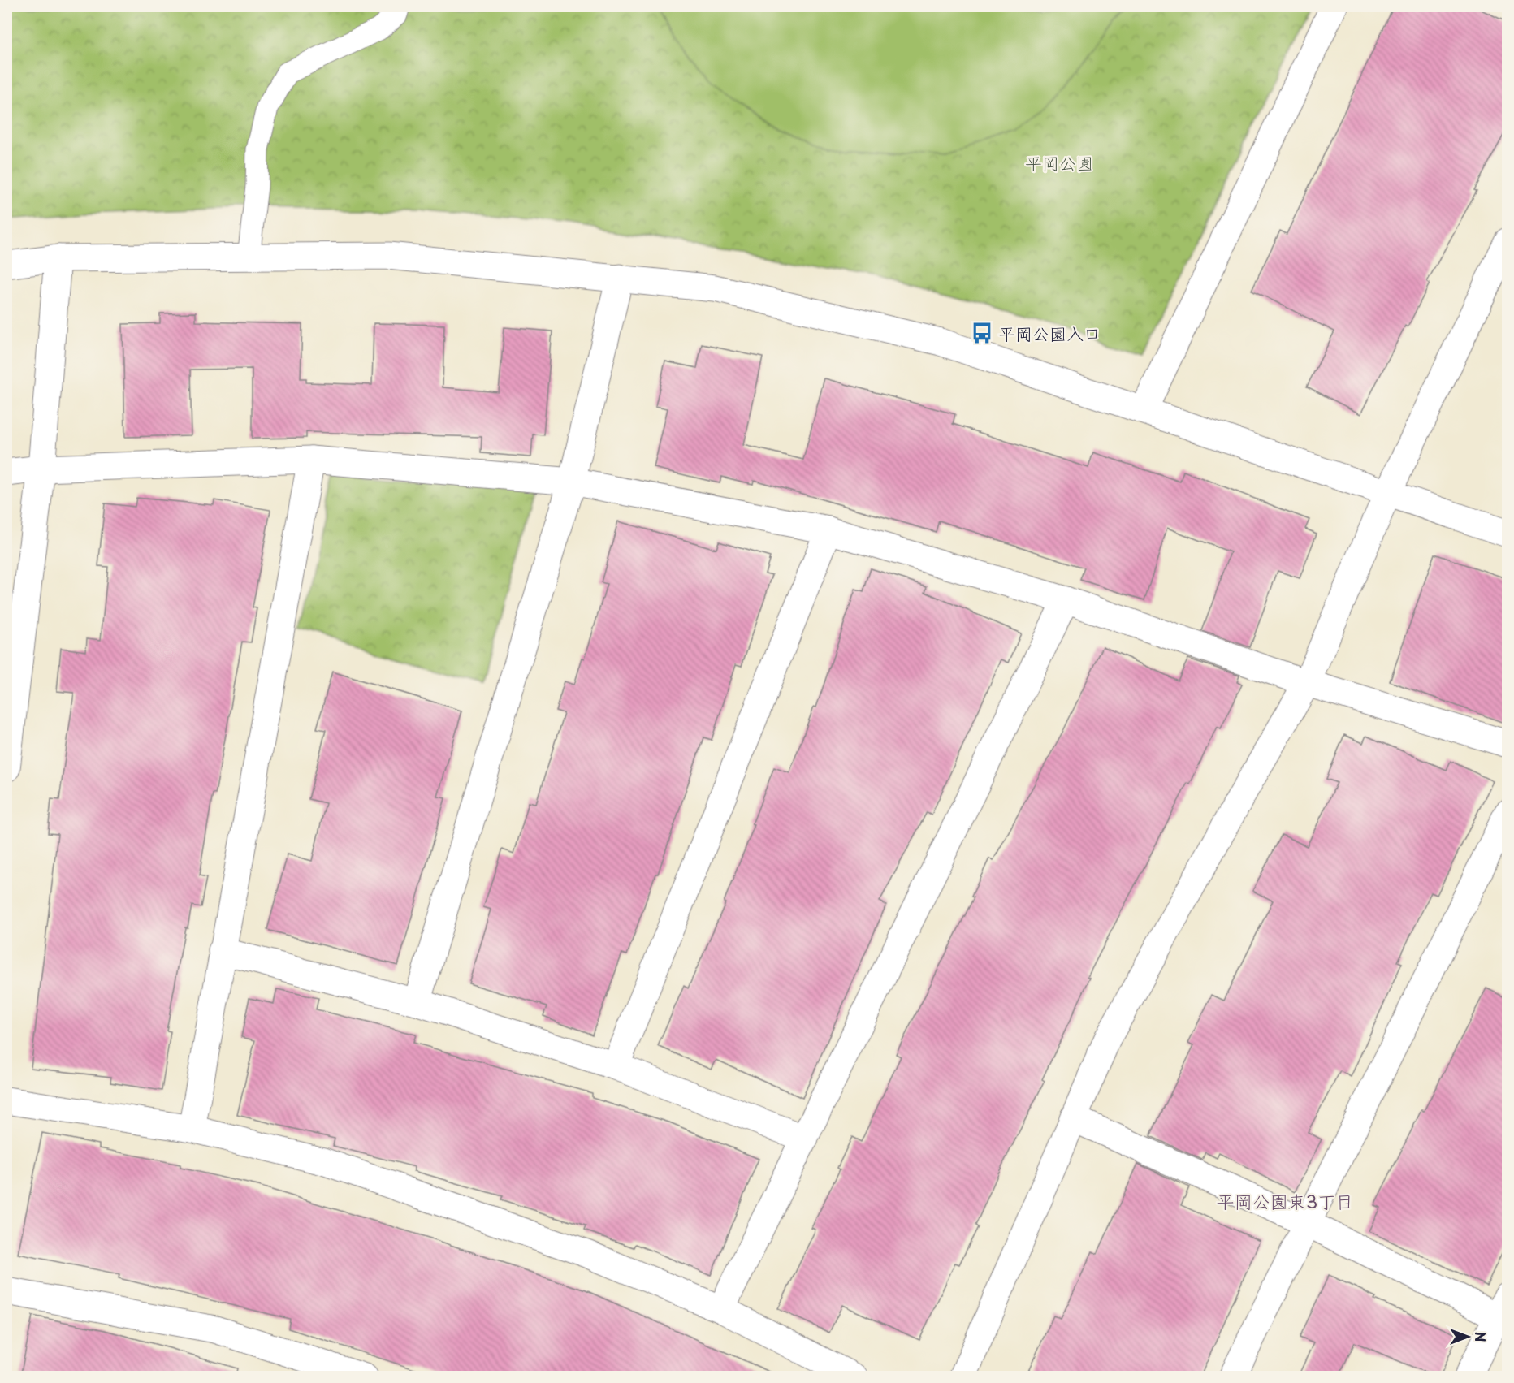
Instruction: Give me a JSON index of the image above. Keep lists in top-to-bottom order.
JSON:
{
  "districts": ["平岡公園東3丁目"],
  "parks": ["平岡公園"],
  "places": {
    "bus stop": ["平岡公園入口"]
  },
  "north": "right"
}
